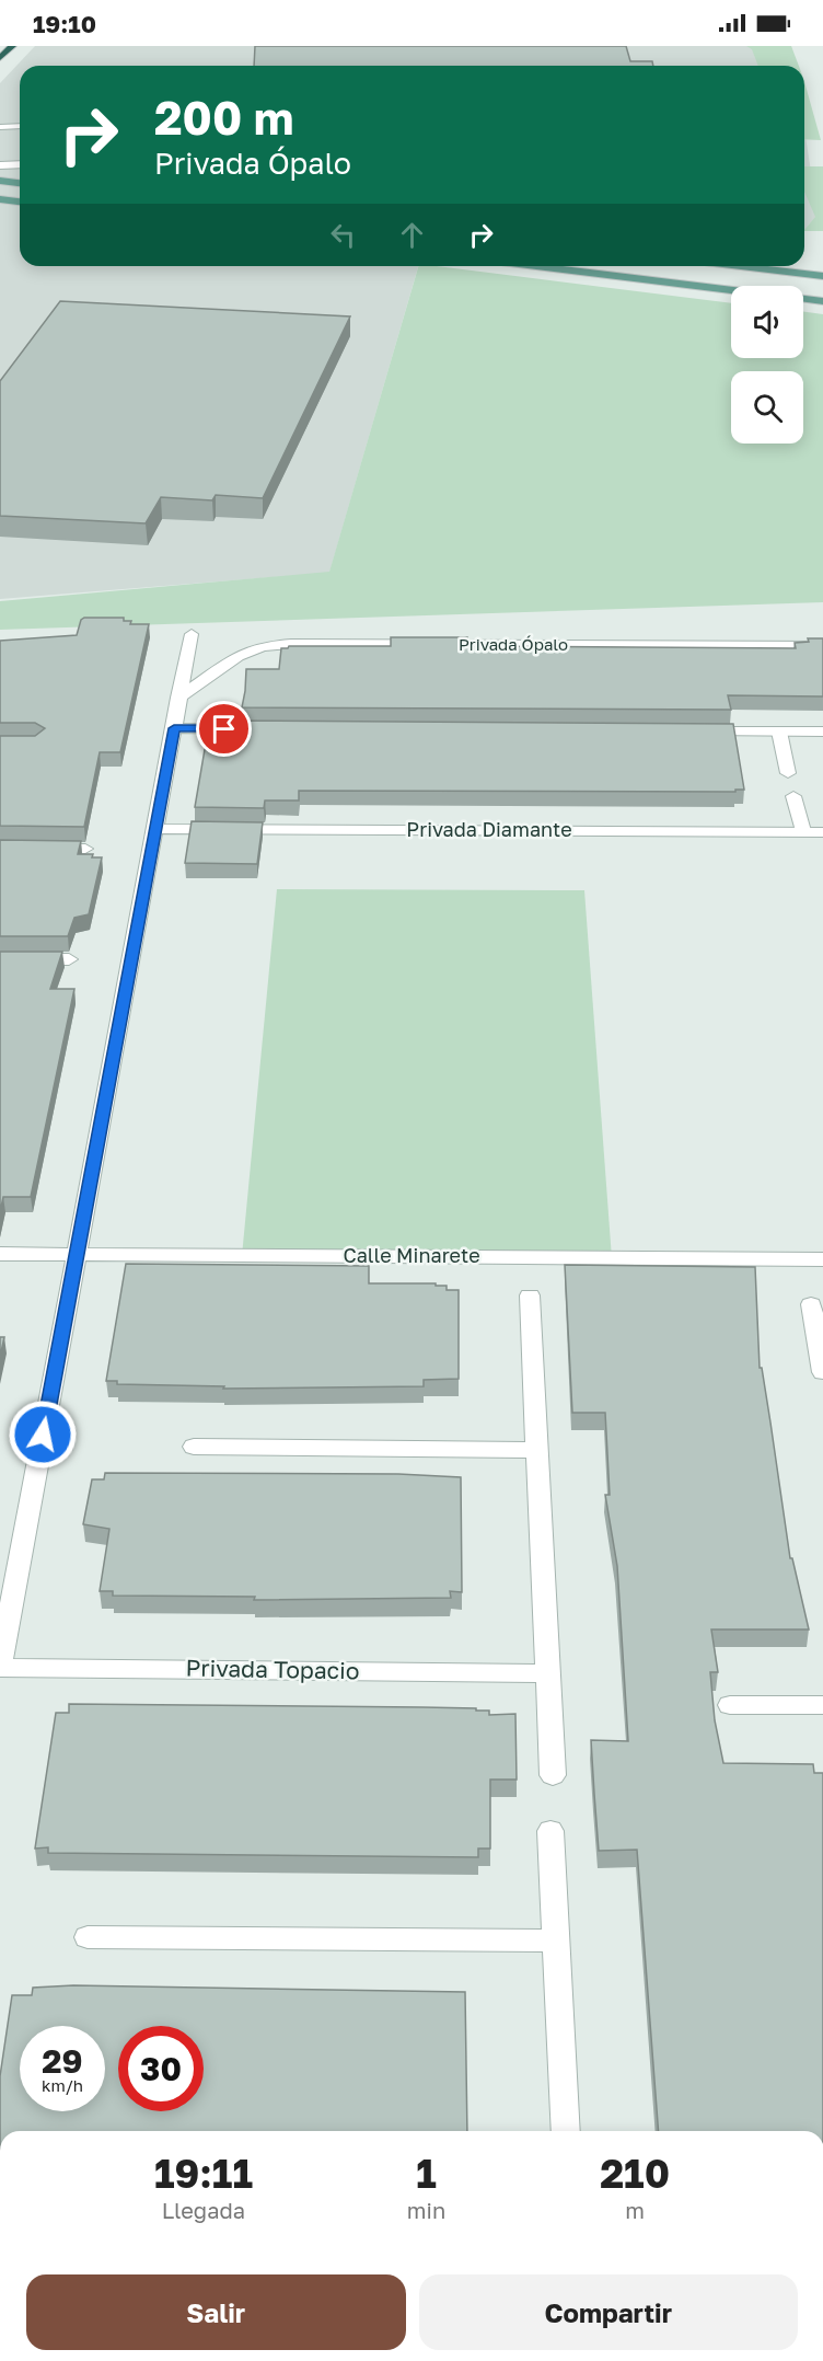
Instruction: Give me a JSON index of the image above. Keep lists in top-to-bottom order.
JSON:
{
  "streets": {
    "street": [
      "Privada Ópalo",
      "Privada Diamante",
      "Calle Minarete",
      "Privada Topacio"
    ]
  },
  "page": {
    "status": "19:10",
    "turn": ["200 m", "Privada Ópalo"],
    "speed": "29 km/h",
    "limit": "30",
    "eta": [
      "19:11",
      "Llegada",
      "1",
      "min",
      "210",
      "m"
    ],
    "buttons": ["Salir", "Compartir"]
  }
}
